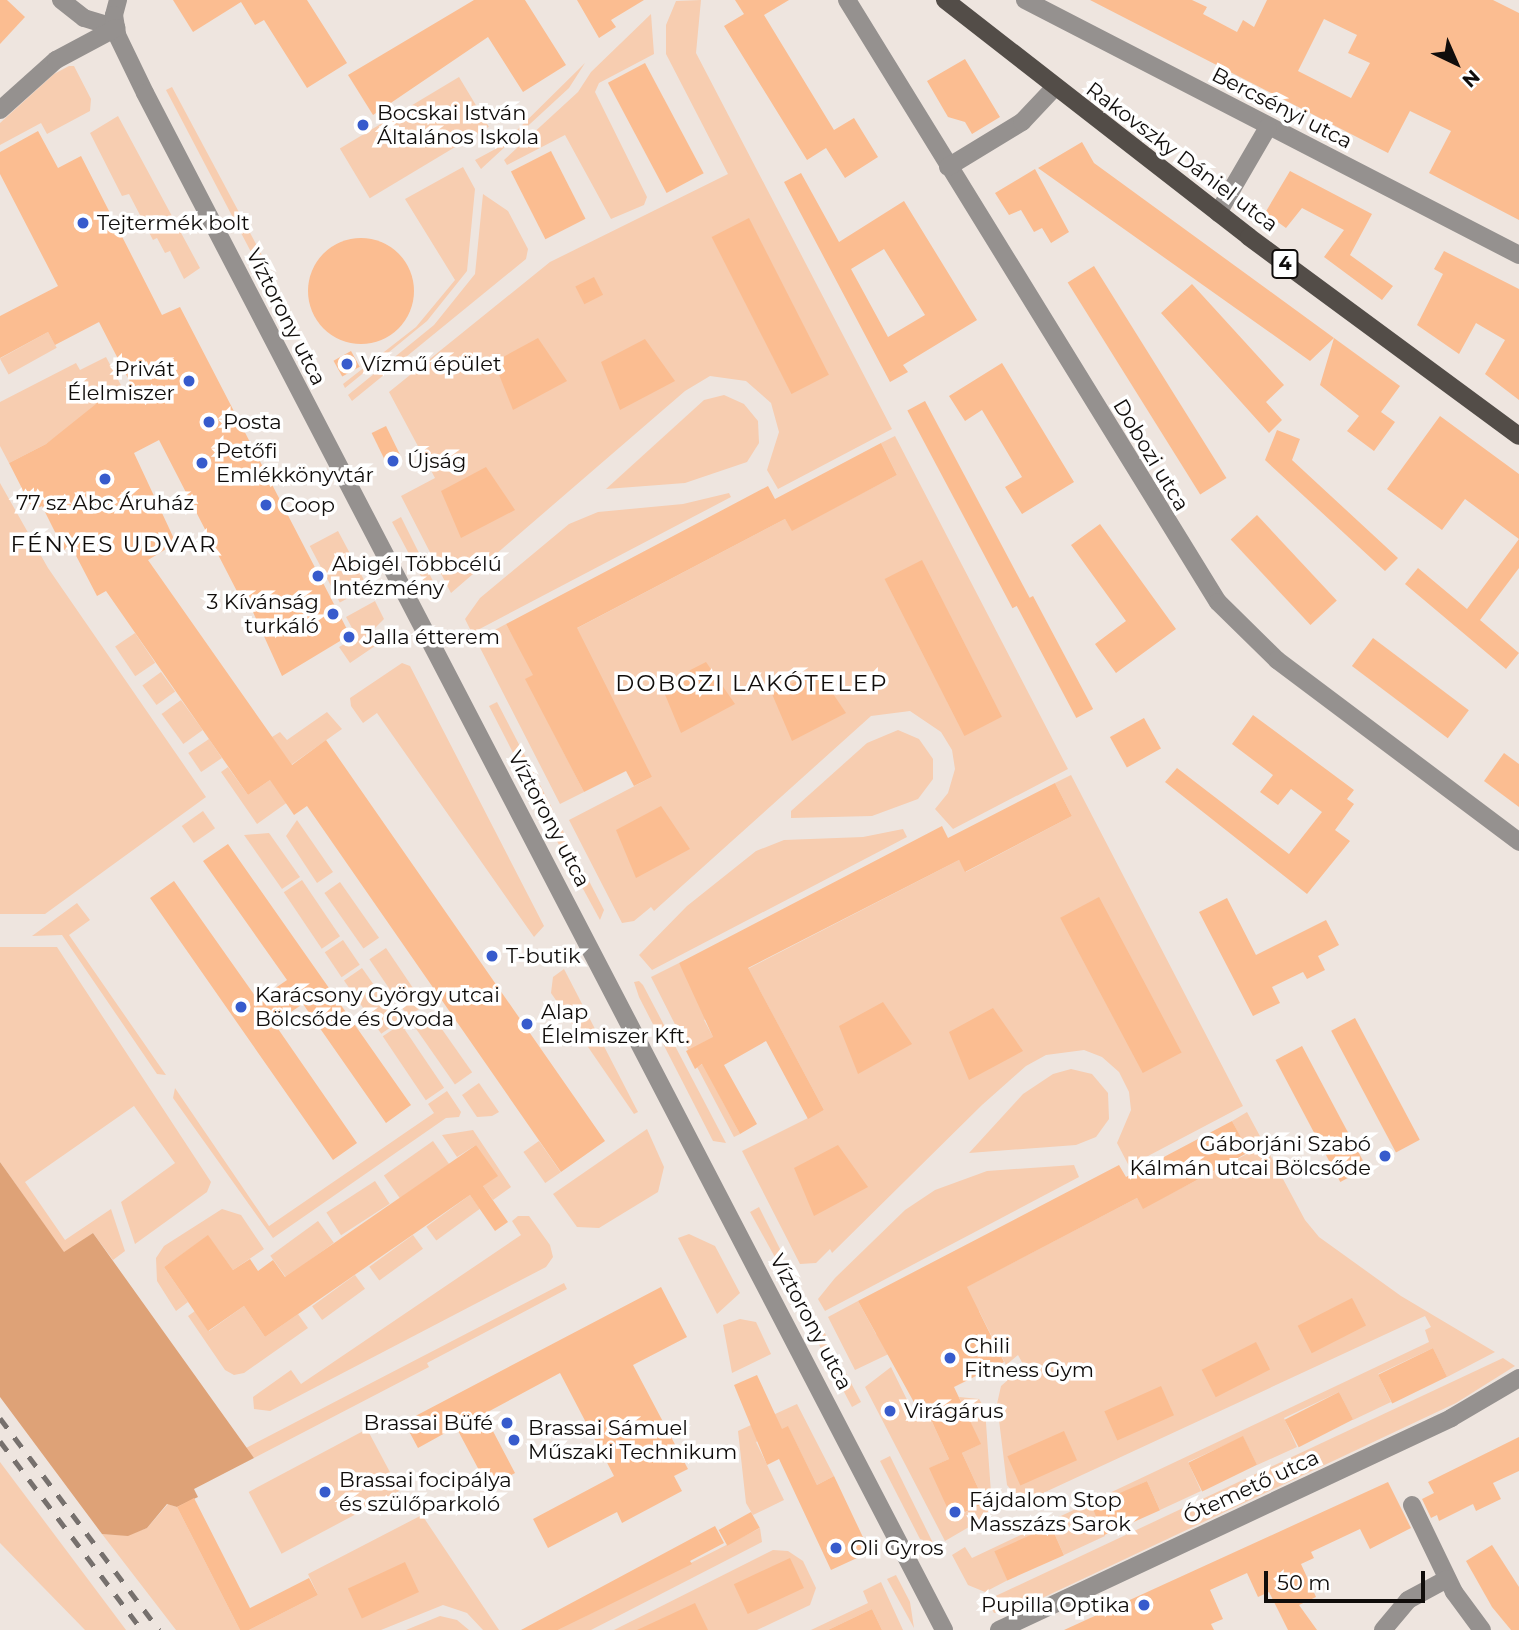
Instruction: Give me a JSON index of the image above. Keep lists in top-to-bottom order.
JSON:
{
  "streets": {
    "main road": ["Rakovszky Dániel utca", "4"],
    "street": [
      "Bercsényi utca",
      "Víztorony utca",
      "Dobozi utca",
      "Ótemető utca"
    ]
  },
  "crossings": [
    ["Rakovszky Dániel utca", "4"]
  ],
  "districts": ["FÉNYES UDVAR", "DOBOZI LAKÓTELEP"],
  "places": [
    "Bocskai István Általános Iskola",
    "Tejtermék bolt",
    "Vízmű épület",
    "Privát Élelmiszer",
    "Posta",
    "Újság",
    "Petőfi Emlékkönyvtár",
    "77 sz Abc Áruház",
    "Coop",
    "Abigél Többcélú Intézmény",
    "3 Kívánság turkáló",
    "Jalla étterem",
    "T-butik",
    "Karácsony György utcai Bölcsőde és Óvoda",
    "Alap Élelmiszer Kft.",
    "Gáborjáni Szabó Kálmán utcai Bölcsőde",
    "Chili Fitness Gym",
    "Virágárus",
    "Brassai Büfé",
    "Brassai Sámuel Műszaki Technikum",
    "Brassai focipálya és szülőparkoló",
    "Fájdalom Stop Masszázs Sarok",
    "Oli Gyros",
    "Pupilla Optika"
  ],
  "scale_bar": "50 m",
  "north": "bottom right"
}
